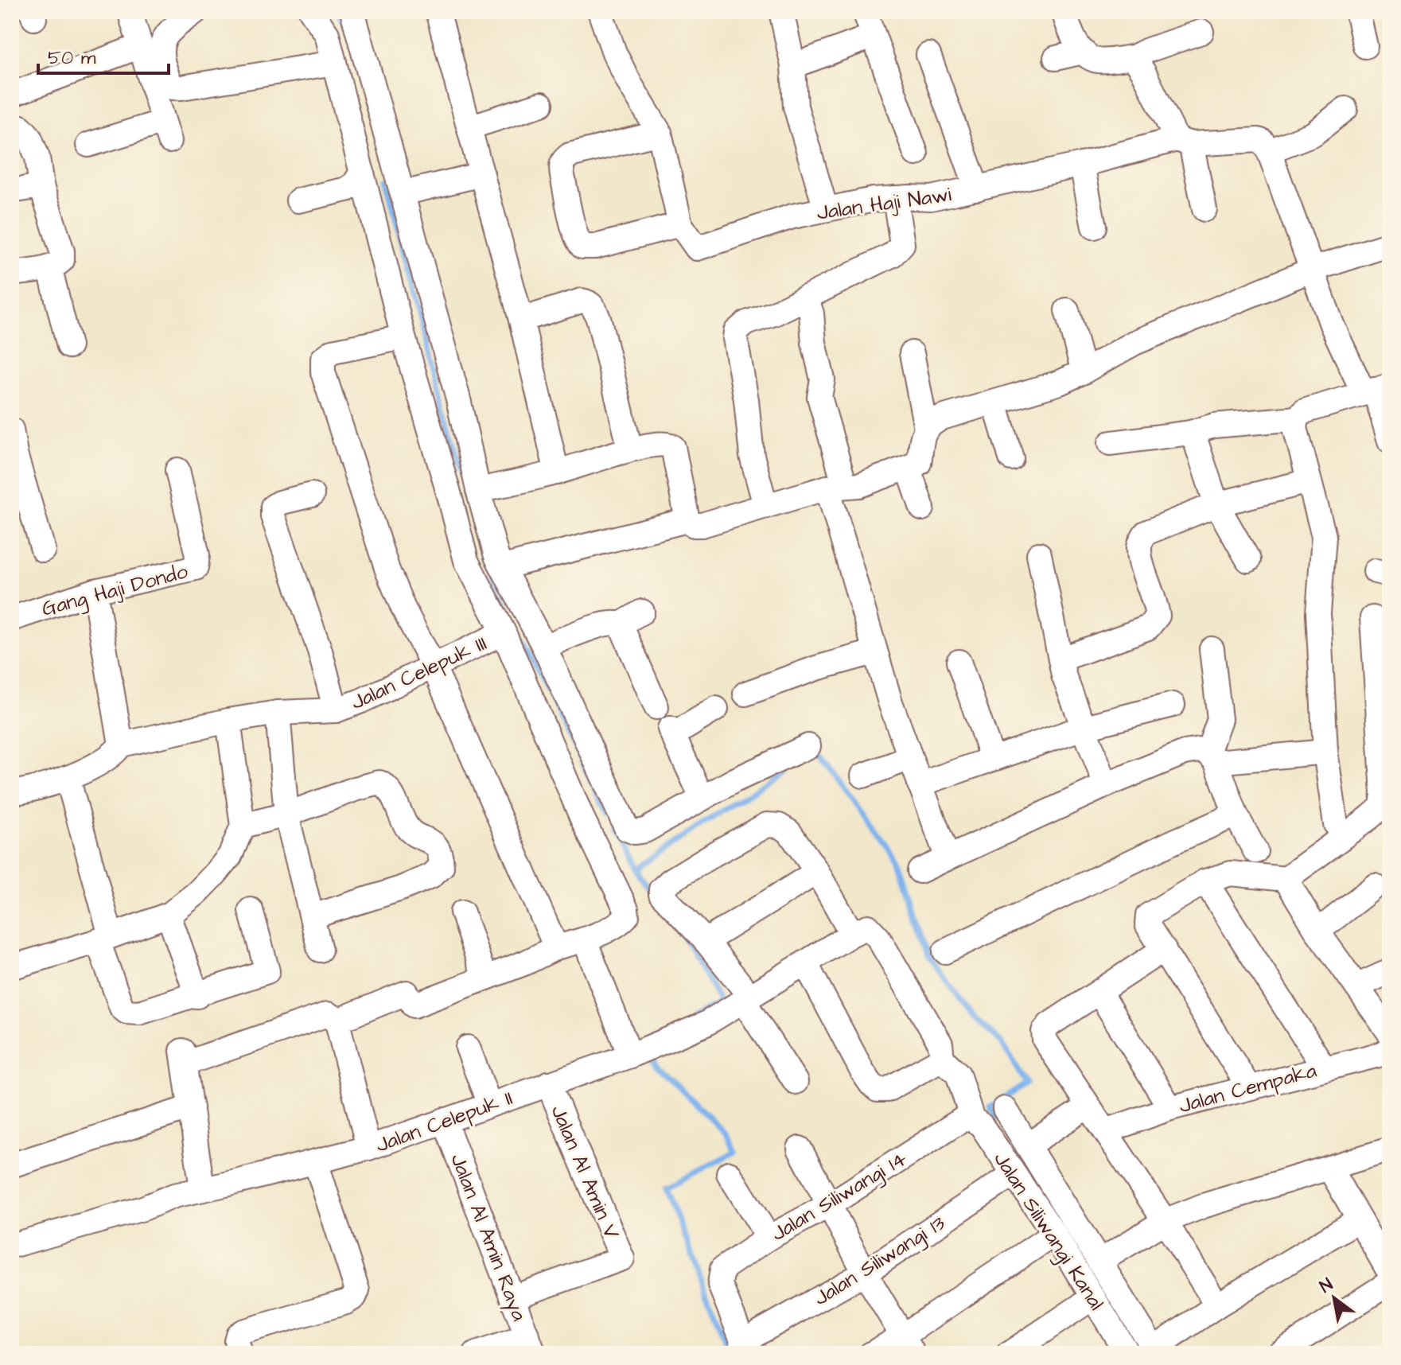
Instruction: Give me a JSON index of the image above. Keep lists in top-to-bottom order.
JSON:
{
  "streets": {
    "street": [
      "Jalan Haji Nawi",
      "Gang Haji Dondo",
      "Jalan Celepuk III",
      "Jalan Cempaka",
      "Jalan Celepuk II",
      "Jalan Al Amin V",
      "Jalan Siliwangi 14",
      "Jalan Siliwangi Kanal",
      "Jalan Al Amin Raya",
      "Jalan Siliwangi 13"
    ]
  },
  "crossings": [
    ["Jalan Celepuk II", "Jalan Al Amin V"],
    ["Jalan Celepuk II", "Jalan Al Amin Raya"],
    ["Jalan Al Amin V", "Jalan Al Amin Raya"],
    ["Jalan Siliwangi 14", "Jalan Siliwangi Kanal"],
    ["Jalan Siliwangi 14", "Jalan Siliwangi 13"],
    ["Jalan Siliwangi Kanal", "Jalan Siliwangi 13"]
  ],
  "scale_bar": "50 m",
  "north": "top left"
}
